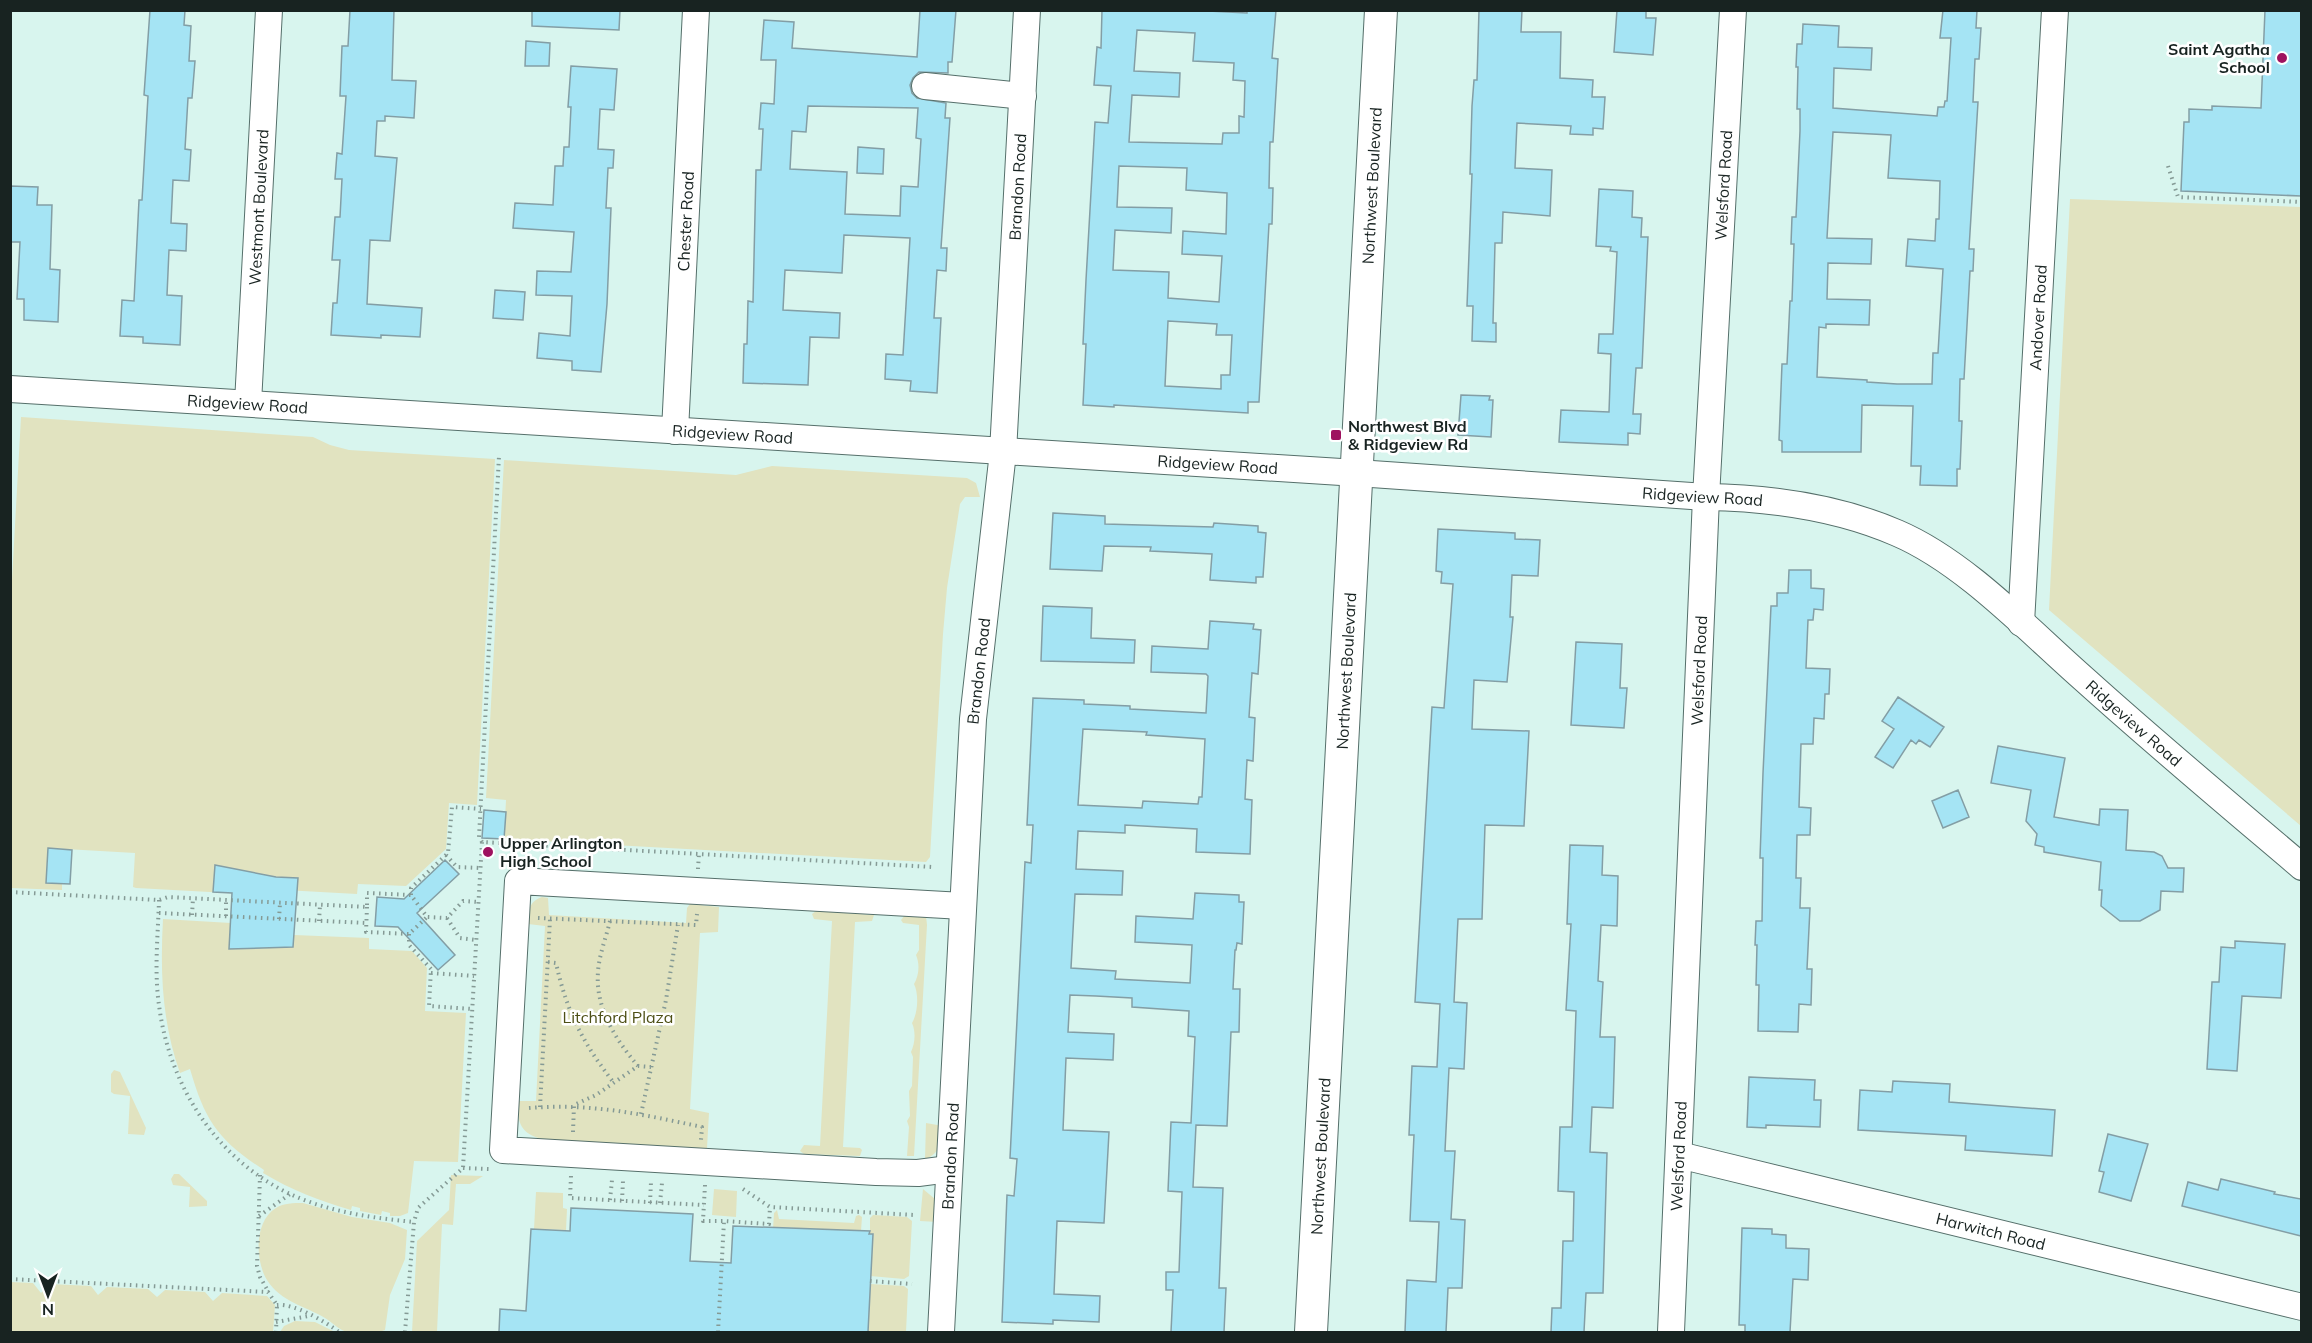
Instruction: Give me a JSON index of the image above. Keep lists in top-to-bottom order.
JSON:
{
  "streets": {
    "main road": ["Northwest Boulevard"],
    "street": [
      "Welsford Road",
      "Brandon Road",
      "Westmont Boulevard",
      "Chester Road",
      "Andover Road",
      "Ridgeview Road",
      "Harwitch Road"
    ]
  },
  "crossings": [
    ["Northwest Boulevard", "Ridgeview Road"],
    ["Welsford Road", "Ridgeview Road"],
    ["Welsford Road", "Harwitch Road"],
    ["Brandon Road", "Ridgeview Road"],
    ["Westmont Boulevard", "Ridgeview Road"],
    ["Chester Road", "Ridgeview Road"],
    ["Andover Road", "Ridgeview Road"]
  ],
  "parks": ["Litchford Plaza"],
  "places": {
    "other": ["Saint Agatha School", "Upper Arlington High School"],
    "transit": ["Northwest Blvd & Ridgeview Rd"]
  },
  "north": "bottom"
}
